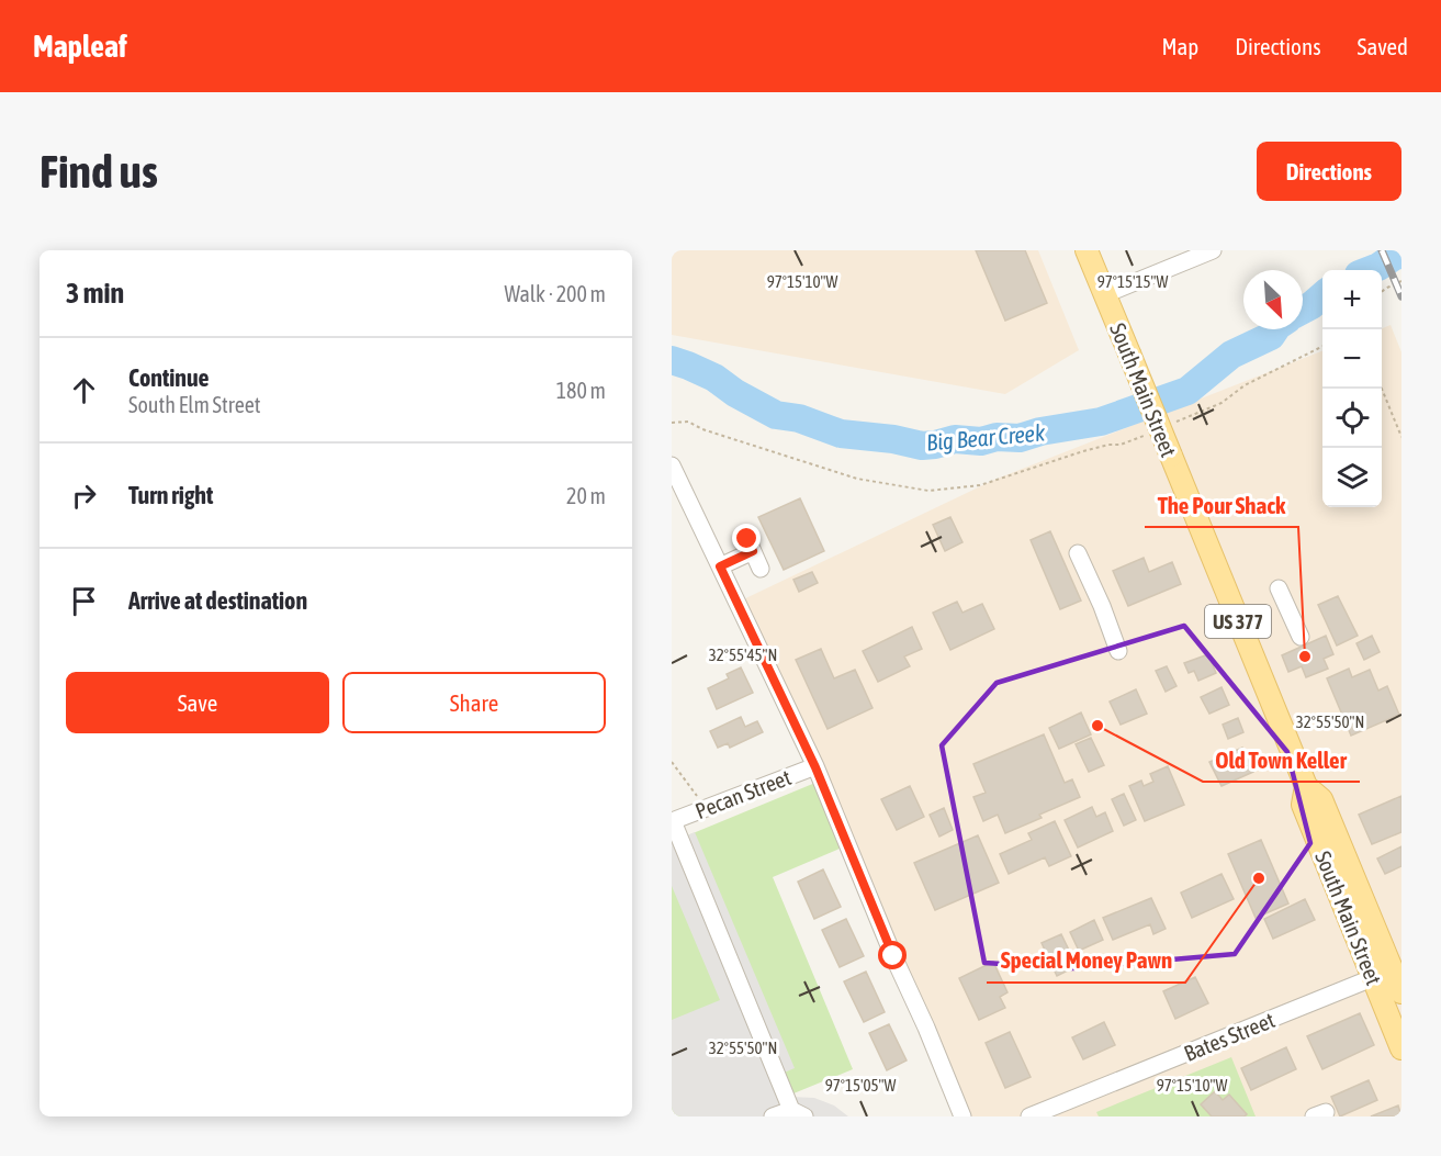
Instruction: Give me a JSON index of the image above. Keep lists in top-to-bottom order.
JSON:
{
  "streets": {
    "main road": ["South Main Street", "US 377"],
    "street": ["Pecan Street", "Bates Street"]
  },
  "crossings": [
    ["South Main Street", "Bates Street"]
  ],
  "water": ["Big Bear Creek"],
  "places": ["The Pour Shack", "Old Town Keller", "Special Money Pawn"],
  "north": "bottom right",
  "page": {
    "header": "Mapleaf",
    "nav": ["Map", "Directions", "Saved"],
    "buttons": [
      "Directions",
      ["Save", "Share"]
    ],
    "title": "Find us",
    "heading": ["3 min", "Walk · 200 m"],
    "map_buttons": ["+", "−"],
    "list": [
      ["Continue", "South Elm Street", "180 m"],
      ["Turn right", "20 m"],
      "Arrive at destination"
    ]
  },
  "coordinates": [
    "97°15'10\"W",
    "97°15'15\"W",
    "32°55'45\"N",
    "32°55'50\"N",
    "97°15'05\"W"
  ]
}
